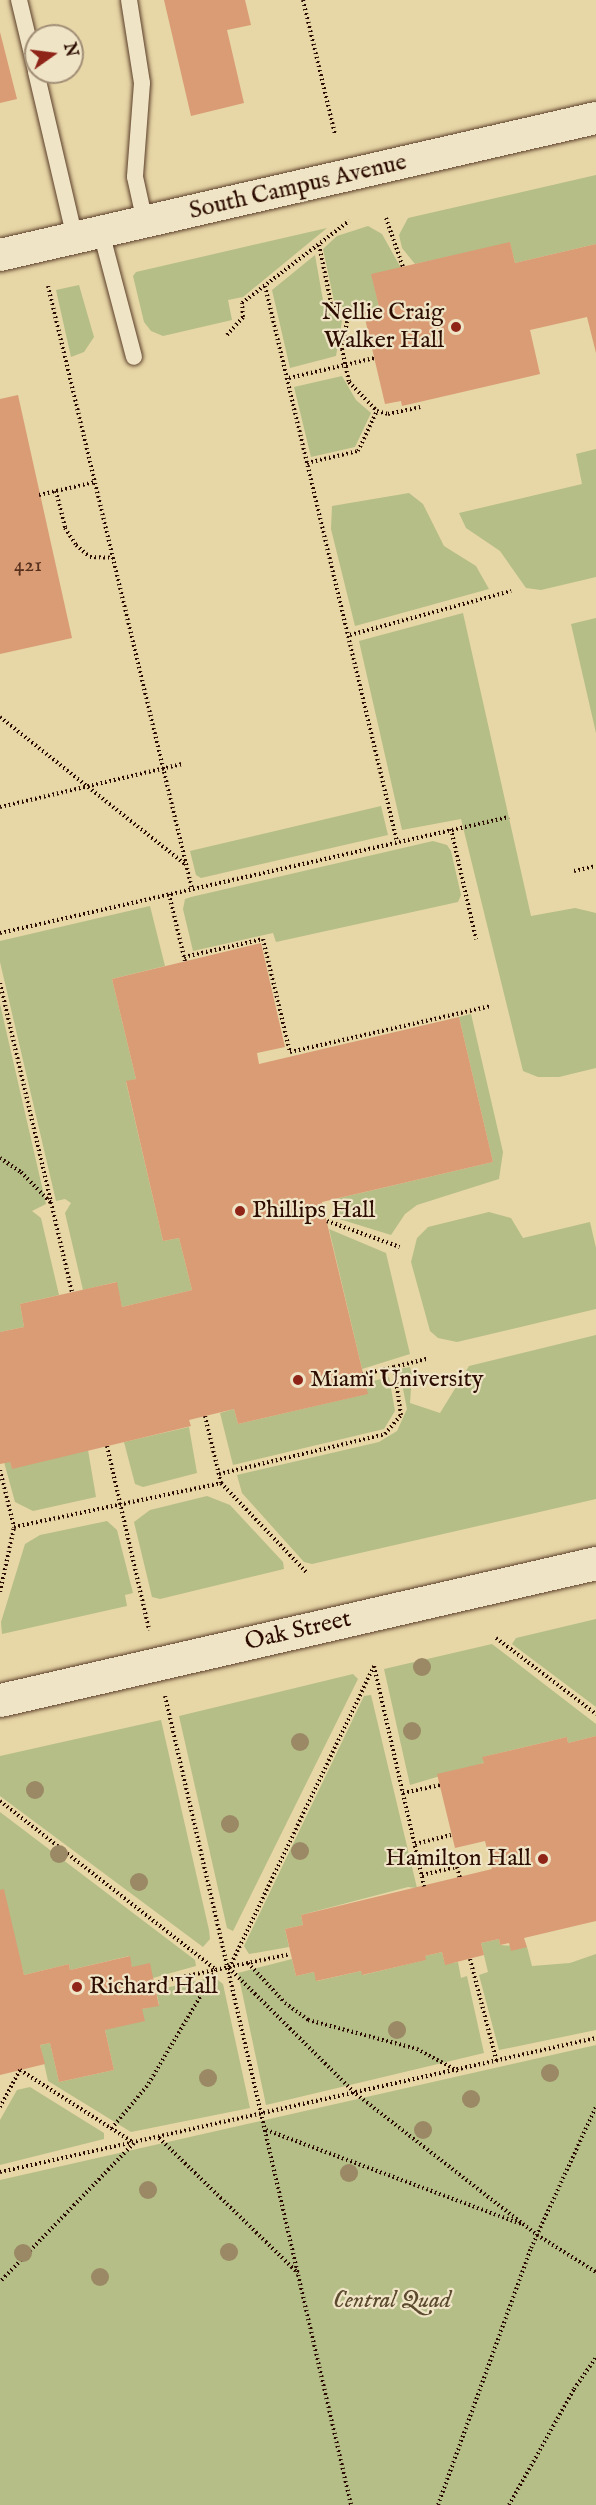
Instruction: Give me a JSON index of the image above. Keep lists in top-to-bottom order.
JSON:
{
  "streets": {
    "street": ["South Campus Avenue", "Oak Street"]
  },
  "parks": ["Central Quad"],
  "places": [
    "Nellie Craig Walker Hall",
    "Phillips Hall",
    "Miami University",
    "Hamilton Hall",
    "Richard Hall"
  ],
  "house_numbers": ["421"],
  "north": "right"
}
